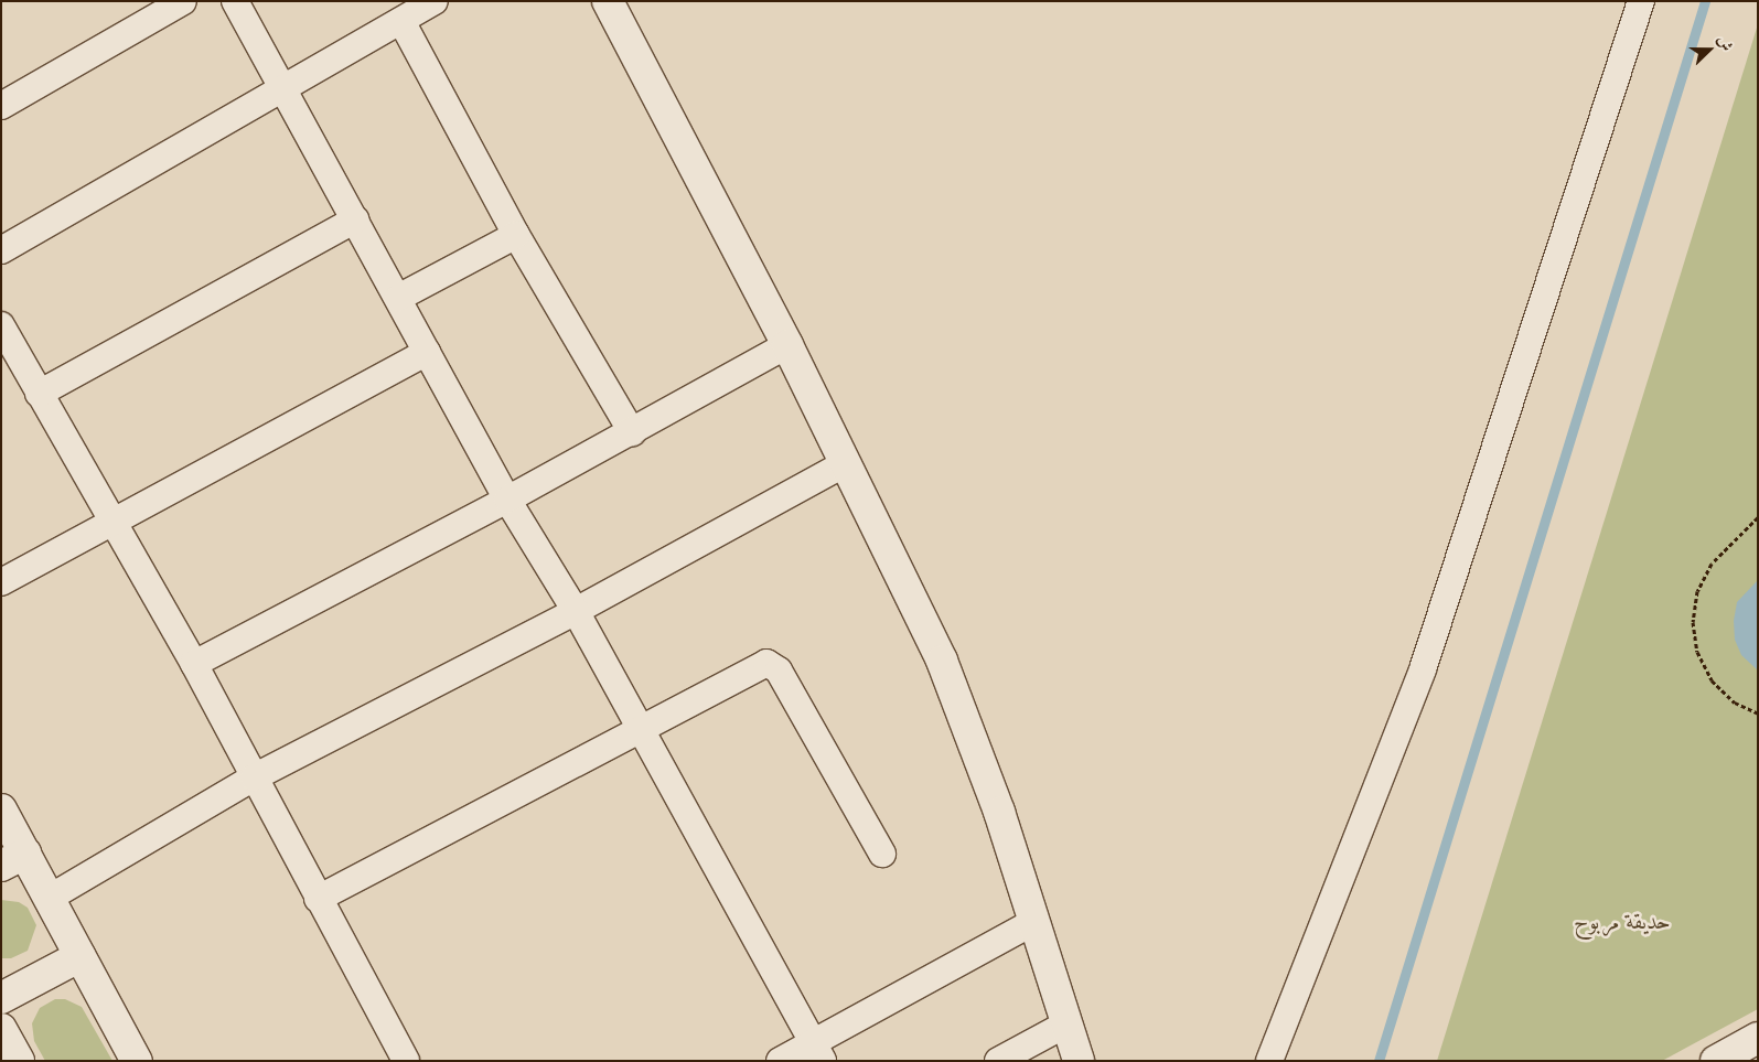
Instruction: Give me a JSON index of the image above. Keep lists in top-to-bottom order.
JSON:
{
  "parks": ["حديقة مربوح"],
  "north": "right"
}
